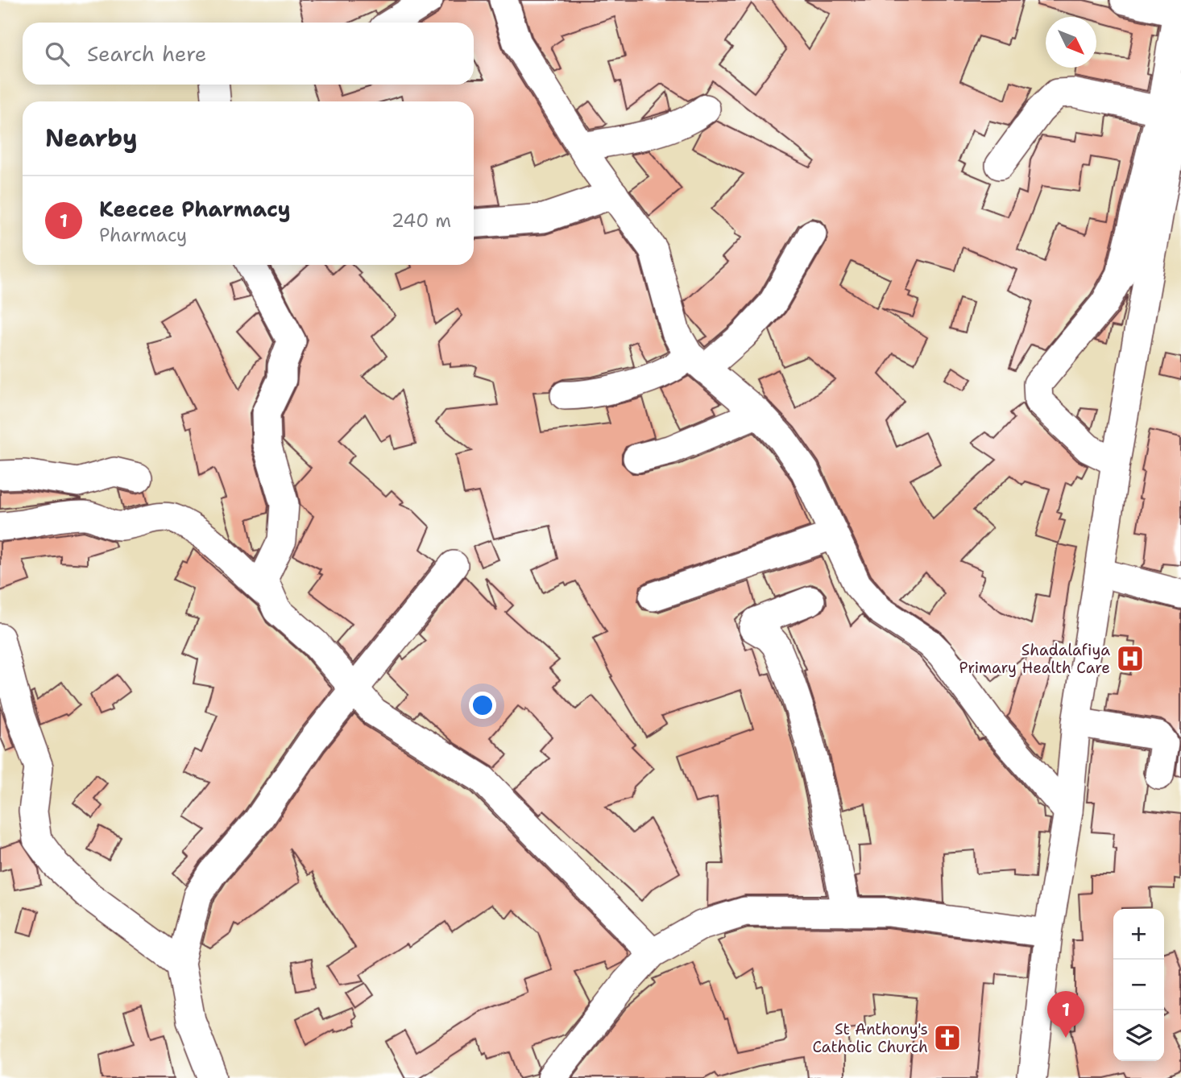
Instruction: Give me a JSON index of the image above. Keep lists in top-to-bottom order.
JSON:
{
  "places": {
    "hospital": ["Shadalafiya Primary Health Care"],
    "church": ["St Anthony's Catholic Church"]
  },
  "north": "bottom right",
  "page": {
    "search": "Search here",
    "heading": "Nearby",
    "list": [
      {
        "mark": "1",
        "name": "Keecee Pharmacy",
        "note": "Pharmacy",
        "value": "240 m"
      }
    ],
    "map_buttons": ["+", "−"],
    "pins": "1"
  }
}
